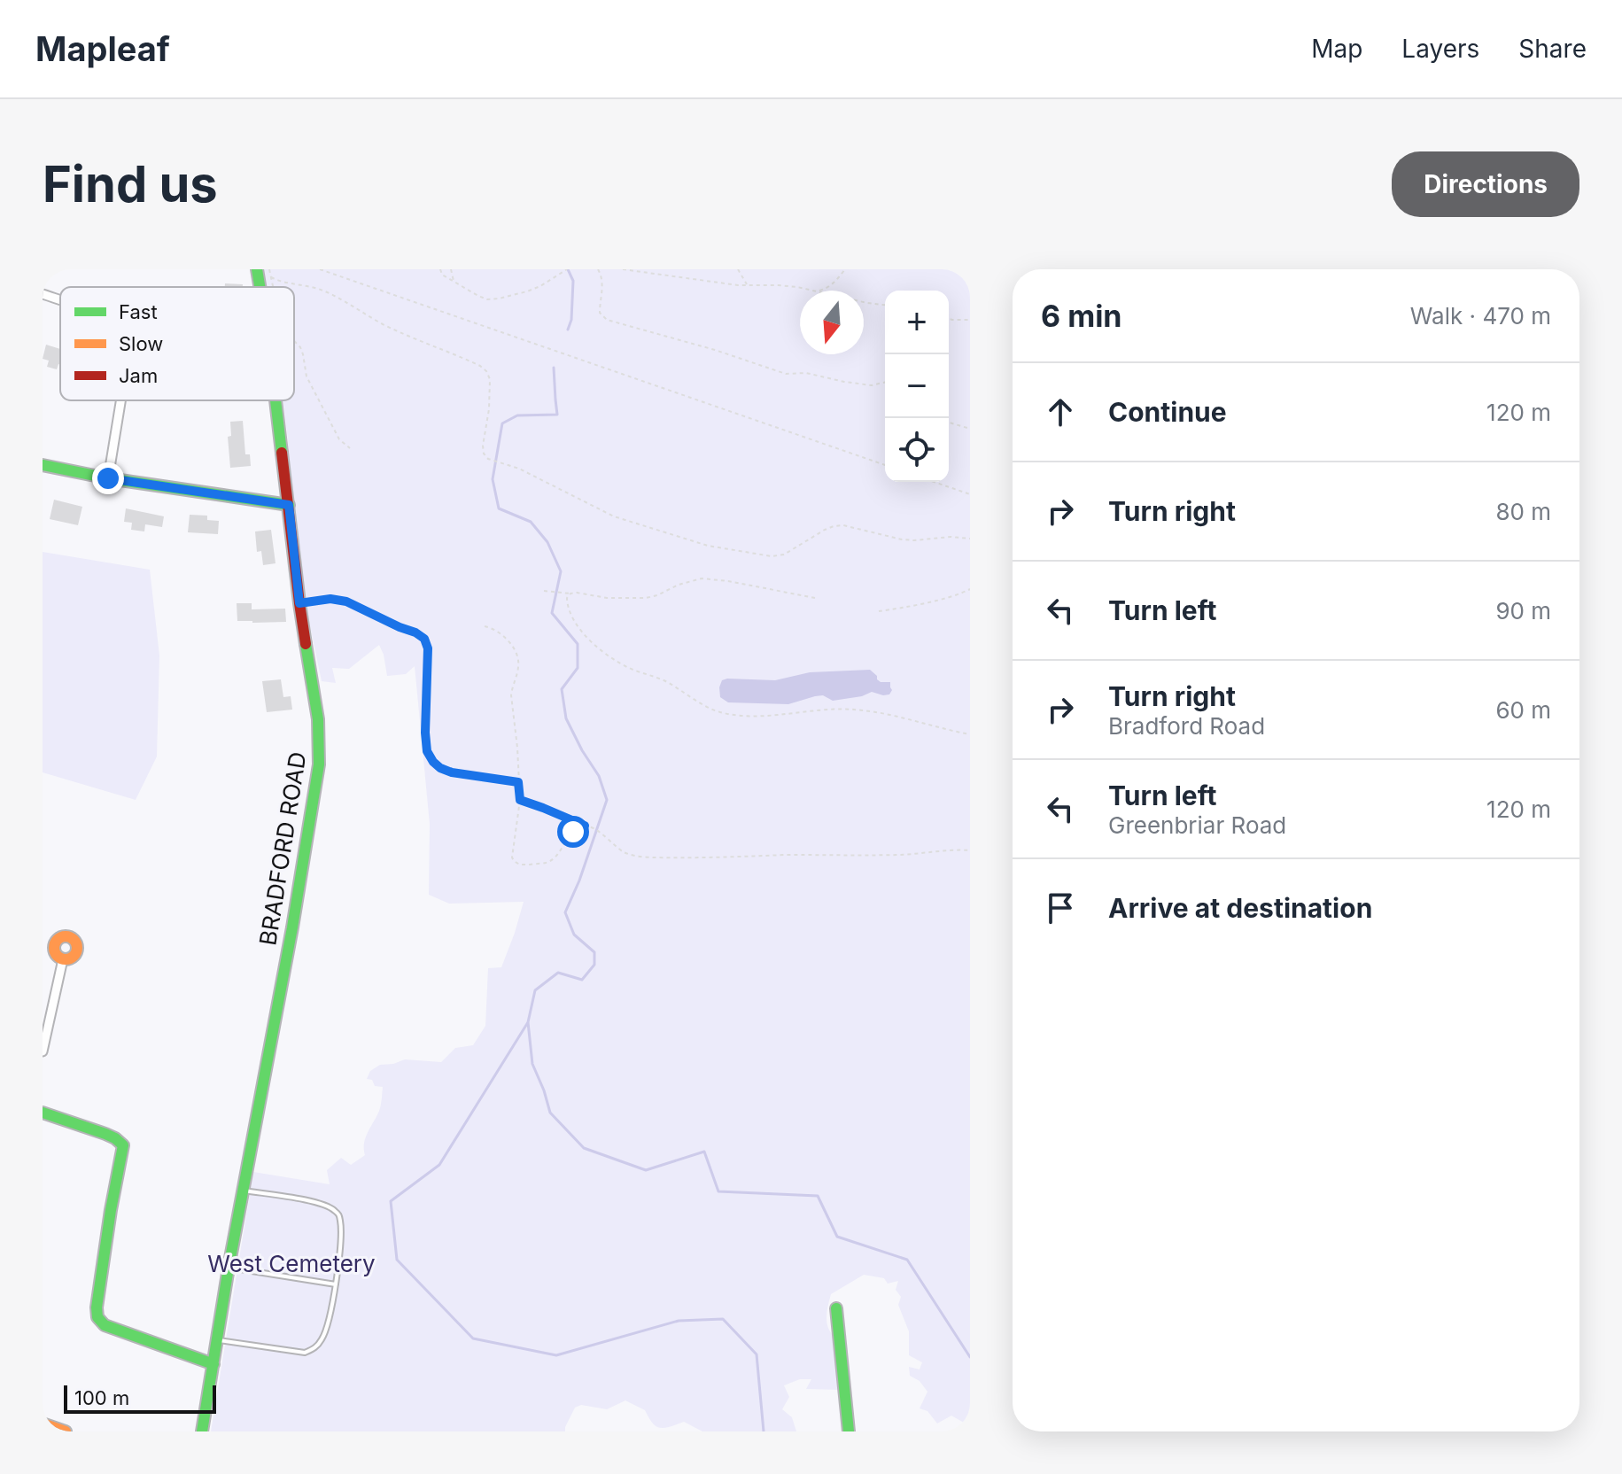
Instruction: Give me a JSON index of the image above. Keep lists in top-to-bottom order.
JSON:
{
  "streets": {
    "street": ["BRADFORD ROAD"]
  },
  "parks": ["West Cemetery"],
  "legend": ["Fast", "Slow", "Jam"],
  "scale_bar": "100 m",
  "north": "bottom",
  "page": {
    "header": "Mapleaf",
    "nav": ["Map", "Layers", "Share"],
    "buttons": "Directions",
    "title": "Find us",
    "heading": ["6 min", "Walk · 470 m"],
    "map_buttons": ["+", "−"],
    "list": [
      ["Continue", "120 m"],
      ["Turn right", "80 m"],
      ["Turn left", "90 m"],
      ["Turn right", "Bradford Road", "60 m"],
      ["Turn left", "Greenbriar Road", "120 m"],
      "Arrive at destination"
    ],
    "scale": "100 m"
  }
}
